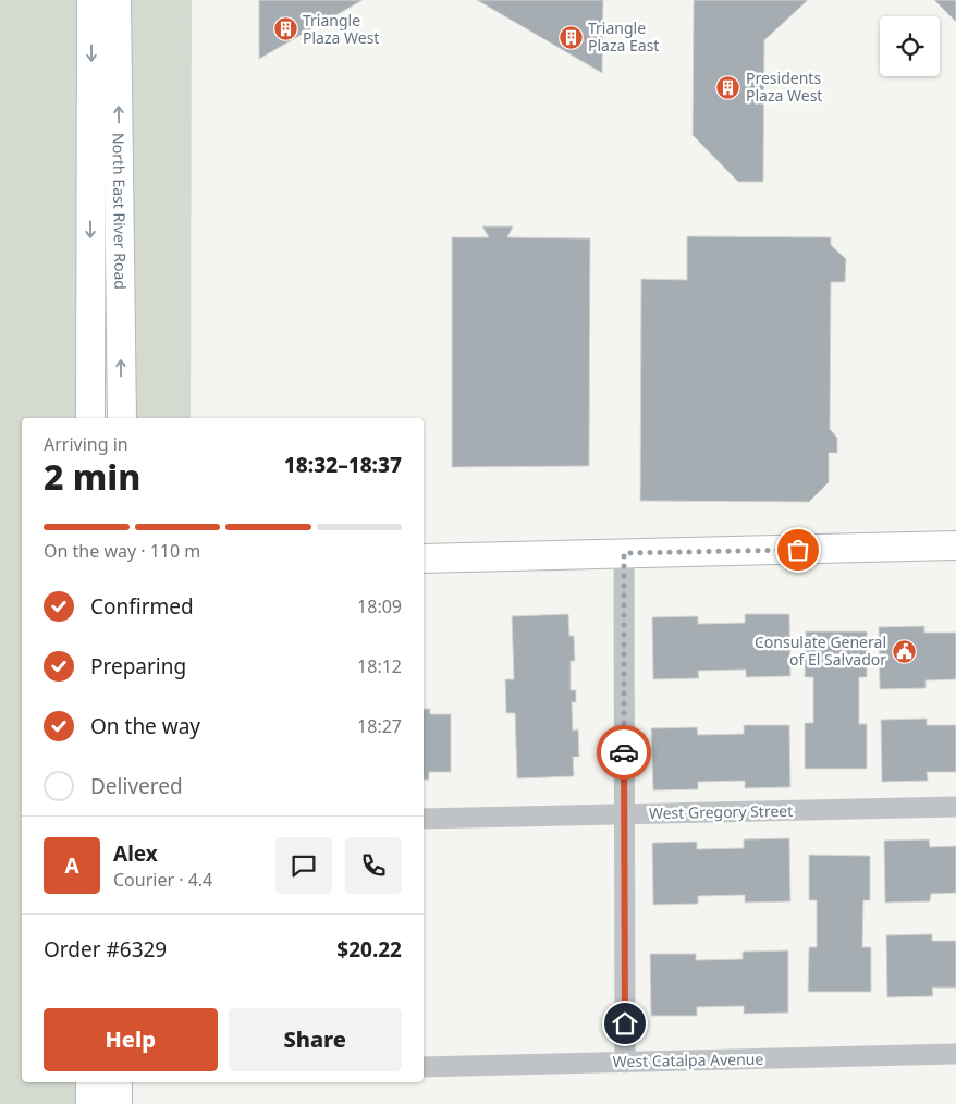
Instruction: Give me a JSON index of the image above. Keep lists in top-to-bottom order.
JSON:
{
  "streets": {
    "main road": ["North East River Road"],
    "street": ["West Gregory Street", "West Catalpa Avenue"]
  },
  "places": {
    "building": ["Triangle Plaza West", "Triangle Plaza East", "Presidents Plaza West"],
    "public building": ["Consulate General of El Salvador"]
  },
  "page": {
    "heading": ["2 min", "Arriving in", "18:32–18:37"],
    "panel": [
      "Alex",
      "Courier · 4.4",
      "Order #6329",
      "$20.22"
    ],
    "bar": "On the way · 110 m",
    "list": [
      ["Confirmed", "18:09"],
      ["Preparing", "18:12"],
      ["On the way", "18:27"],
      "Delivered"
    ],
    "round": "A",
    "buttons": ["Help", "Share"]
  }
}
